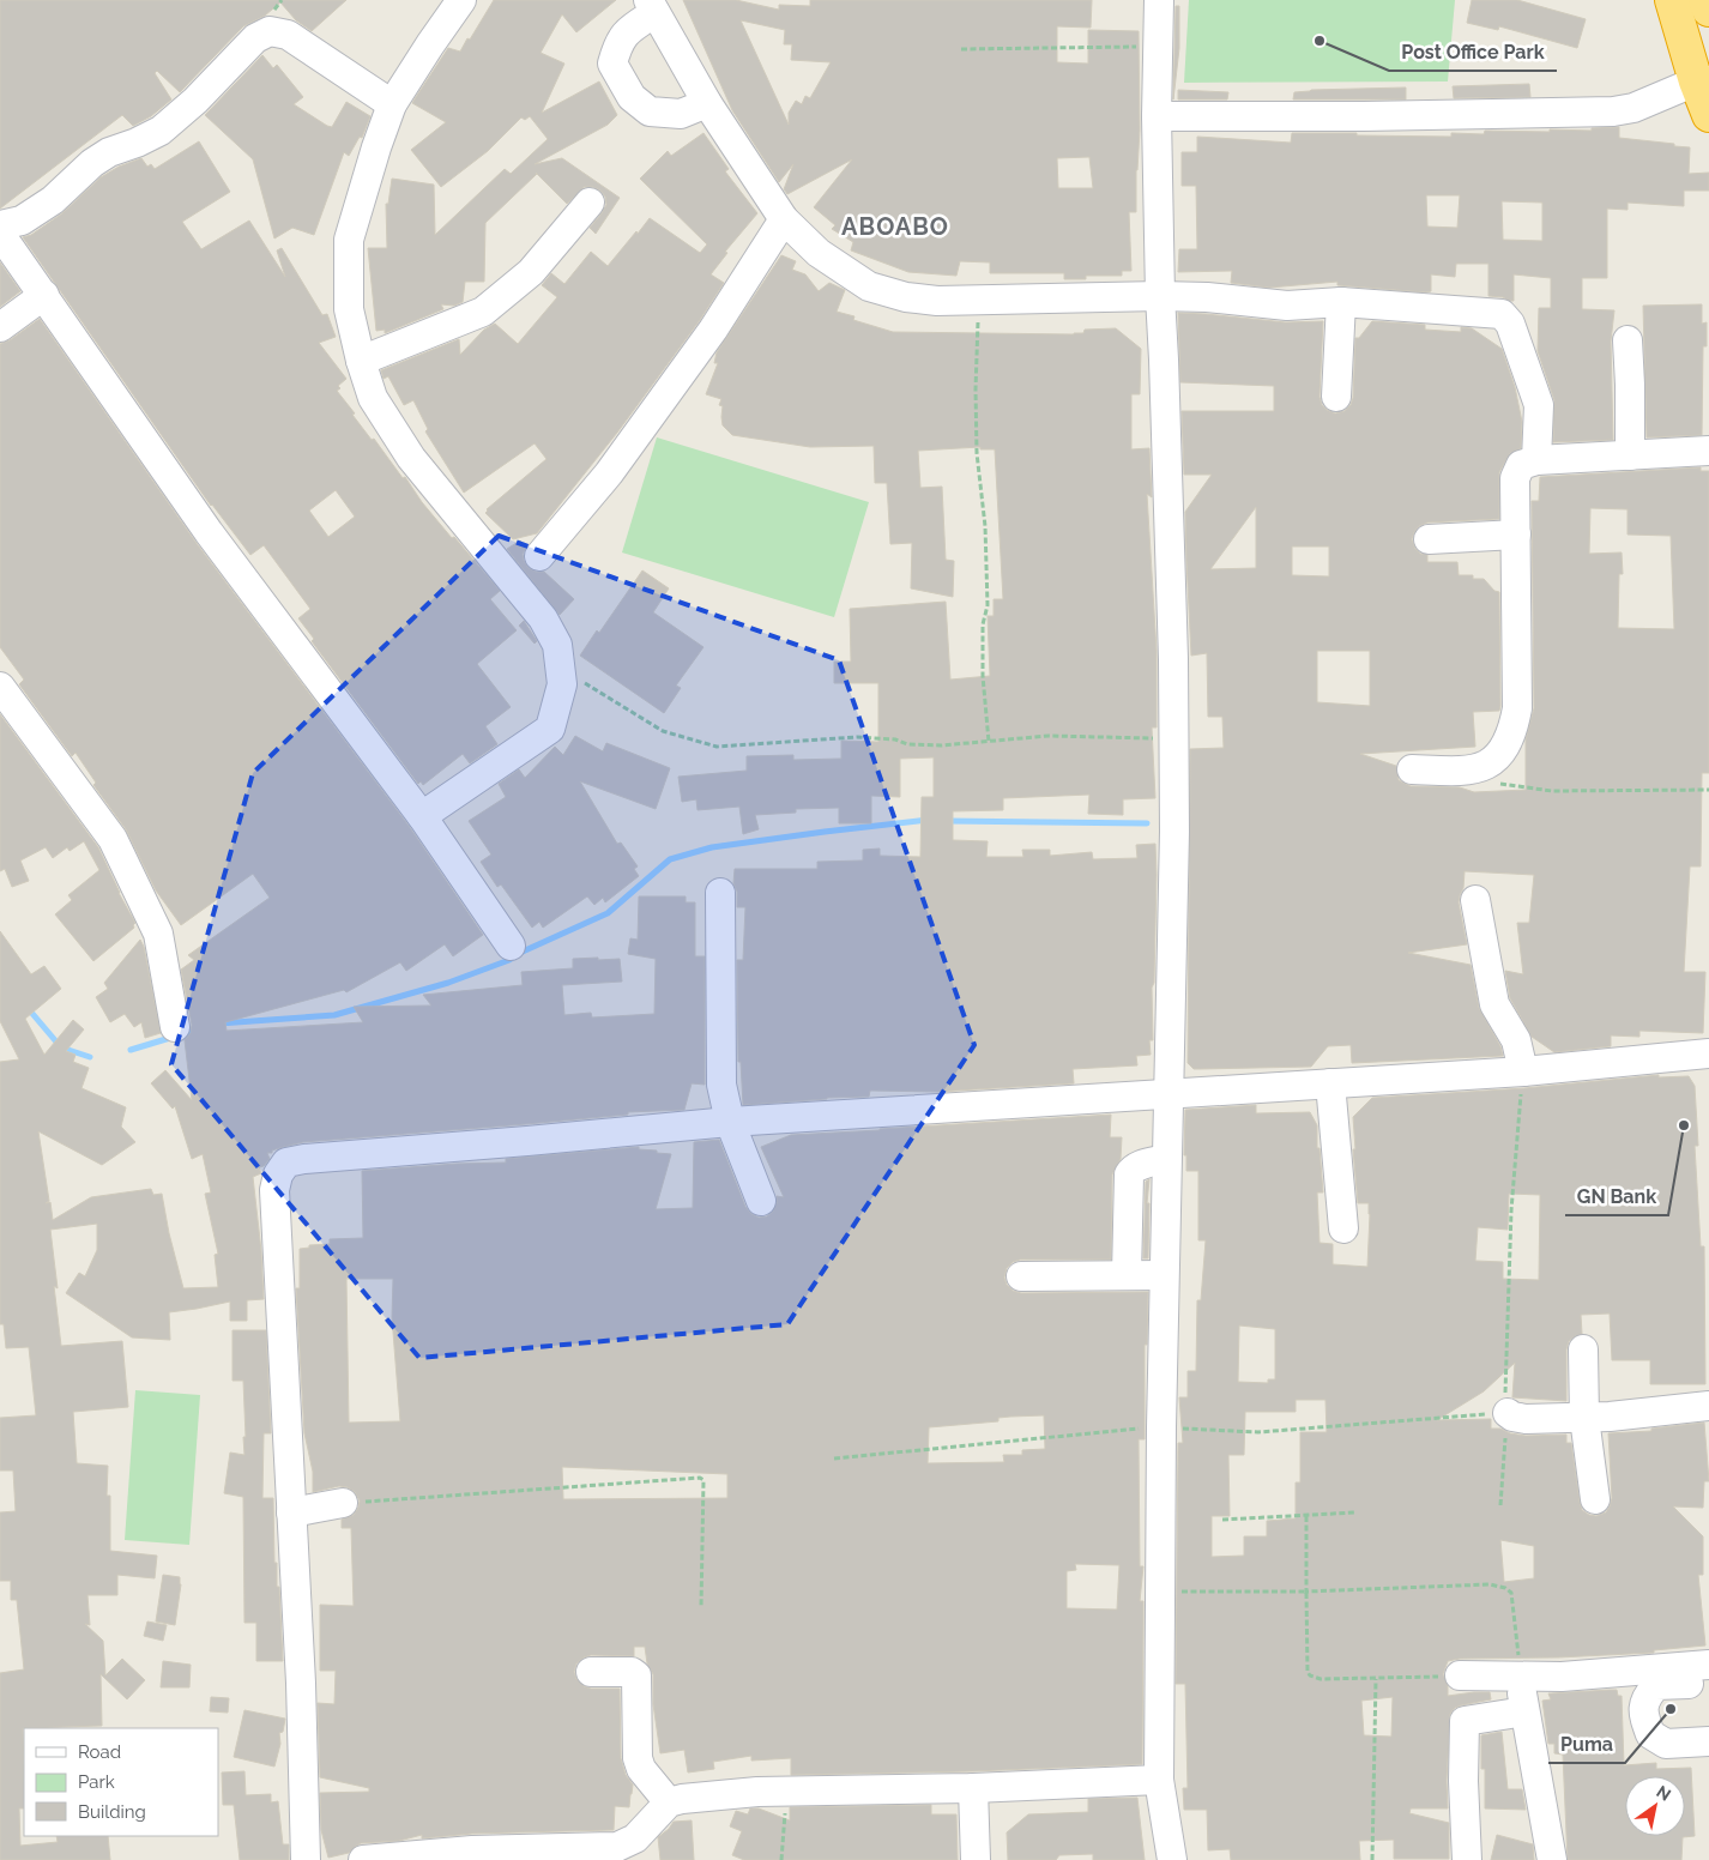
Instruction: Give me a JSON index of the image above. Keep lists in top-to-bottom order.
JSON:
{
  "districts": ["ABOABO"],
  "places": ["Post Office Park", "GN Bank", "Puma"],
  "legend": ["Road", "Park", "Building"],
  "north": "top right"
}
